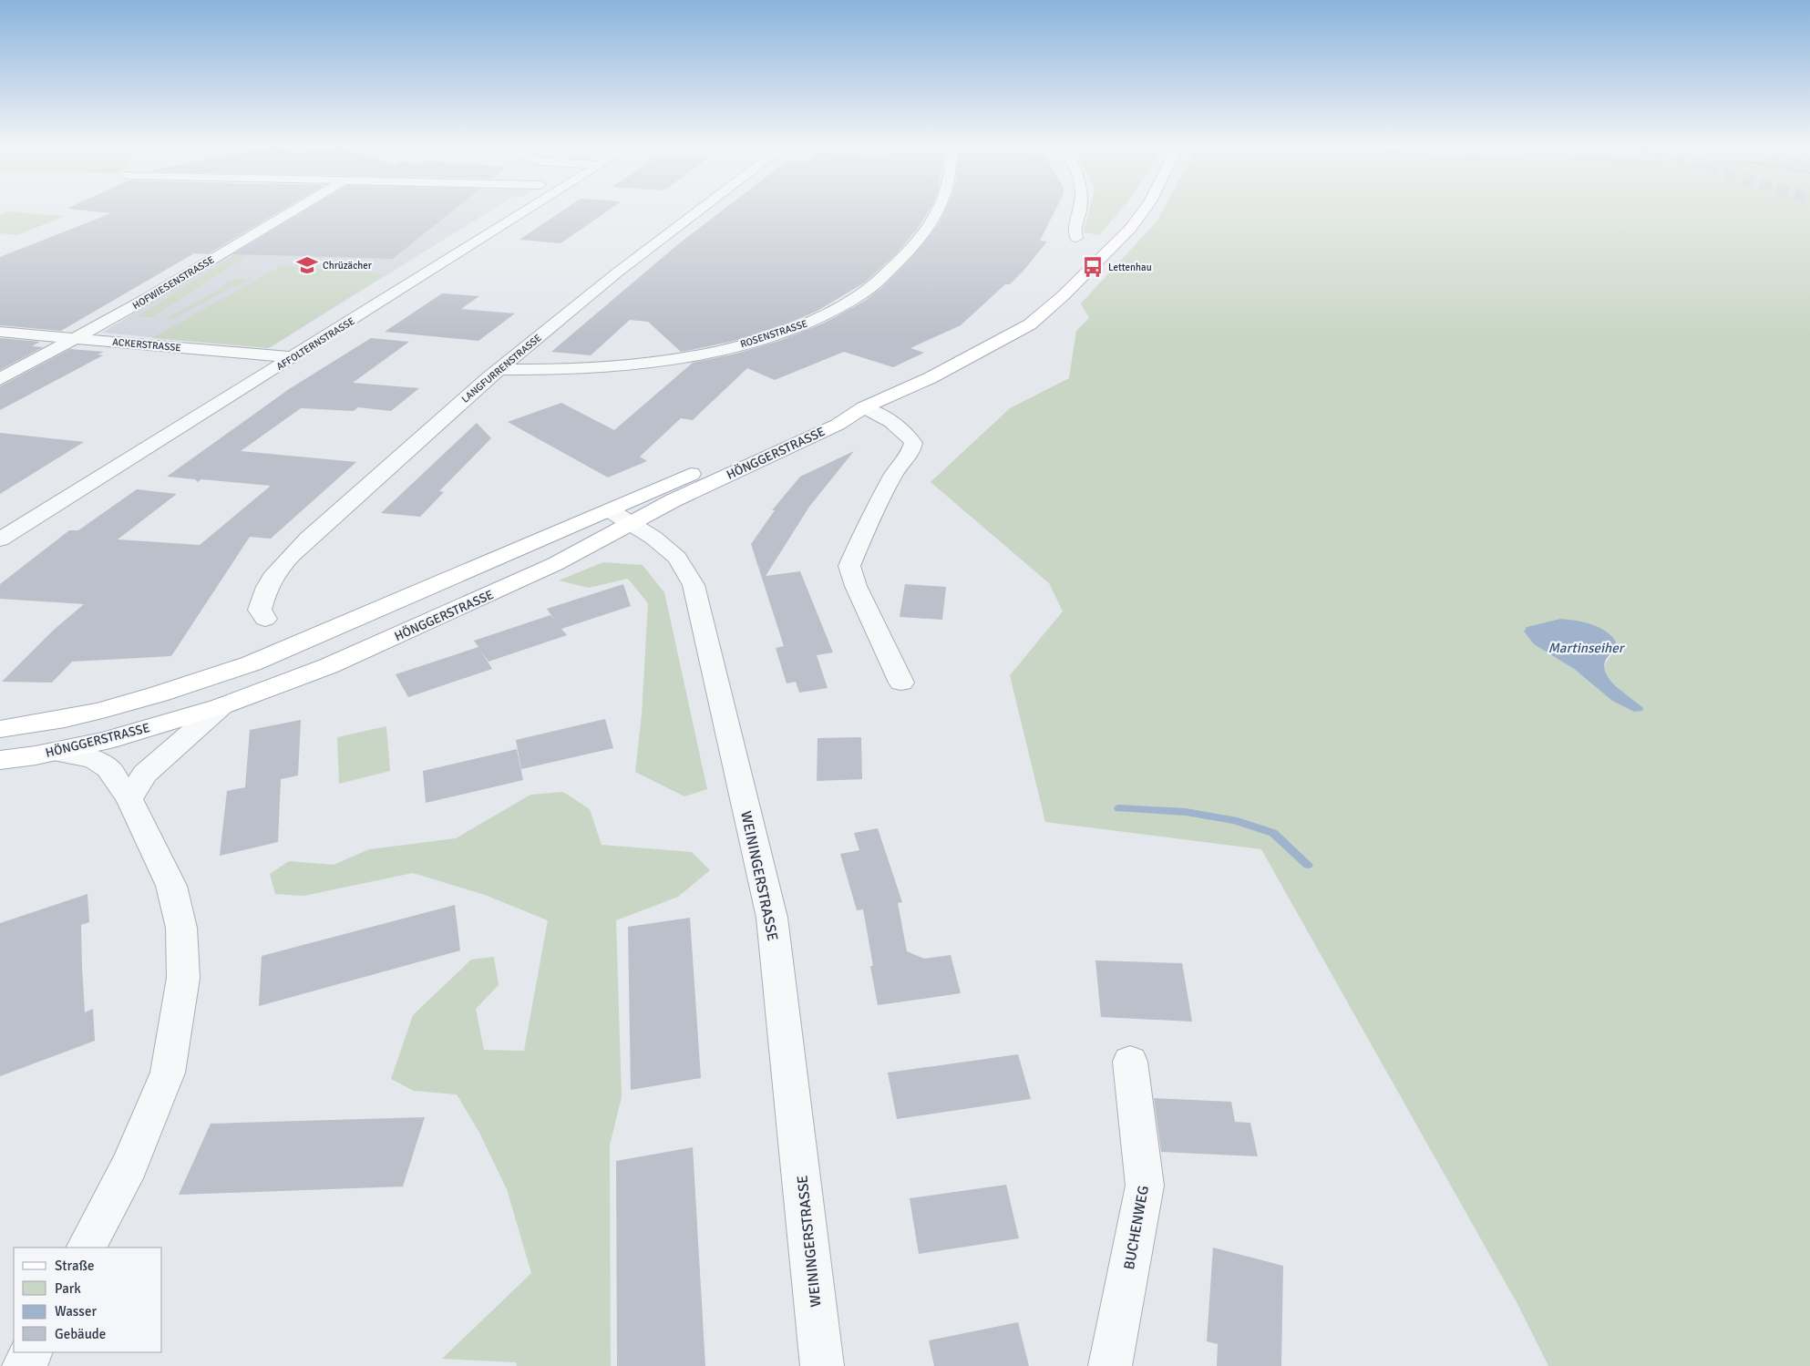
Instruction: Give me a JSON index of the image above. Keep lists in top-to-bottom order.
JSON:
{
  "streets": {
    "main road": ["HÖNGGERSTRASSE"],
    "street": [
      "HOFWIESENSTRASSE",
      "ROSENSTRASSE",
      "AFFOLTERNSTRASSE",
      "ACKERSTRASSE",
      "LANGFURRENSTRASSE",
      "WEININGERSTRASSE",
      "BUCHENWEG"
    ]
  },
  "crossings": [
    ["HOFWIESENSTRASSE", "ACKERSTRASSE"],
    ["ROSENSTRASSE", "LANGFURRENSTRASSE"],
    ["AFFOLTERNSTRASSE", "ACKERSTRASSE"],
    ["HÖNGGERSTRASSE", "WEININGERSTRASSE"]
  ],
  "water": ["Martinseiher"],
  "places": {
    "school or university": ["Chrüzächer"],
    "bus stop": ["Lettenhau"]
  },
  "legend": [
    "Straße",
    "Park",
    "Wasser",
    "Gebäude"
  ]
}
